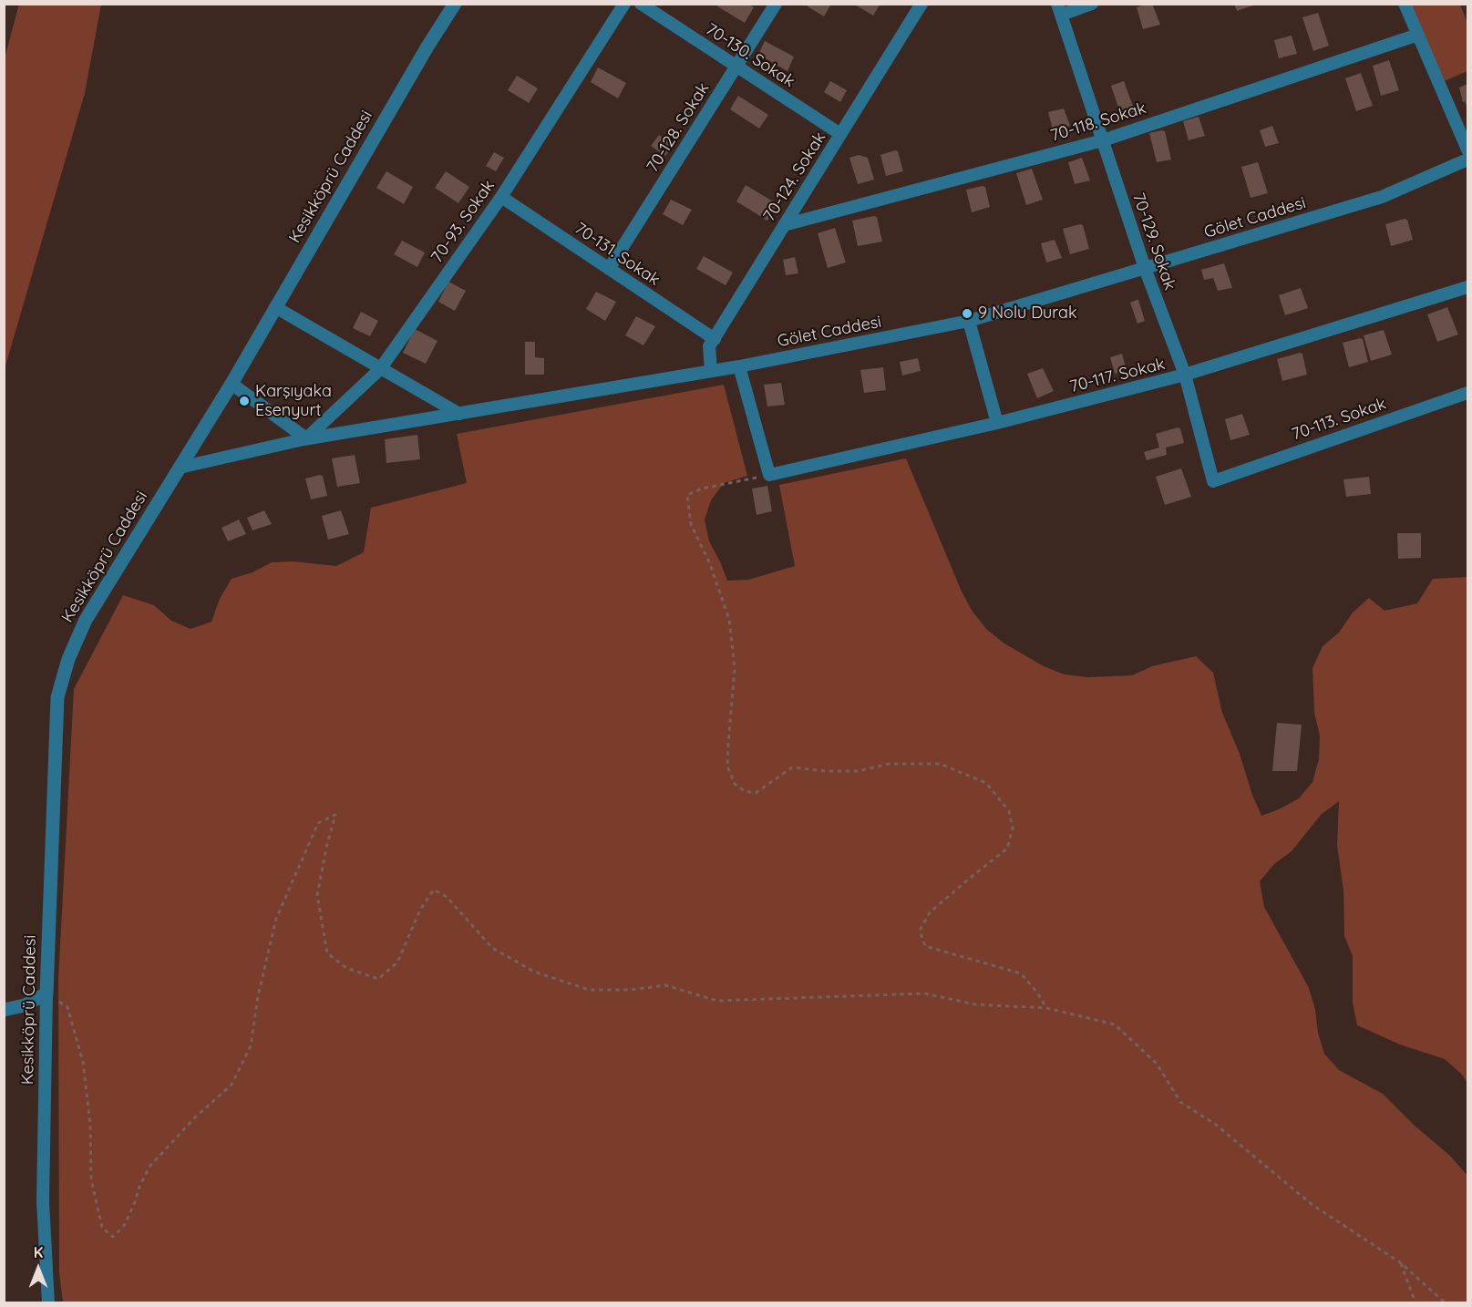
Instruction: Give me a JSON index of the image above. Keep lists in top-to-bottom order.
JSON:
{
  "streets": {
    "street": [
      "70-130. Sokak",
      "70-118. Sokak",
      "70-128. Sokak",
      "Kesikköprü Caddesi",
      "70-124. Sokak",
      "Gölet Caddesi",
      "70-93. Sokak",
      "70-129. Sokak",
      "70-131. Sokak",
      "70-117. Sokak",
      "70-113. Sokak"
    ]
  },
  "crossings": [
    ["70-130. Sokak", "70-128. Sokak"],
    ["70-130. Sokak", "70-124. Sokak"],
    ["70-118. Sokak", "70-124. Sokak"],
    ["70-118. Sokak", "70-129. Sokak"],
    ["70-128. Sokak", "70-131. Sokak"],
    ["Kesikköprü Caddesi", "Gölet Caddesi"],
    ["70-124. Sokak", "Gölet Caddesi"],
    ["70-124. Sokak", "70-131. Sokak"],
    ["Gölet Caddesi", "70-93. Sokak"],
    ["Gölet Caddesi", "70-129. Sokak"],
    ["70-93. Sokak", "70-131. Sokak"],
    ["70-129. Sokak", "70-117. Sokak"],
    ["70-129. Sokak", "70-113. Sokak"]
  ],
  "places": ["9 Nolu Durak", "Karşıyaka Esenyurt"],
  "north": "top"
}
